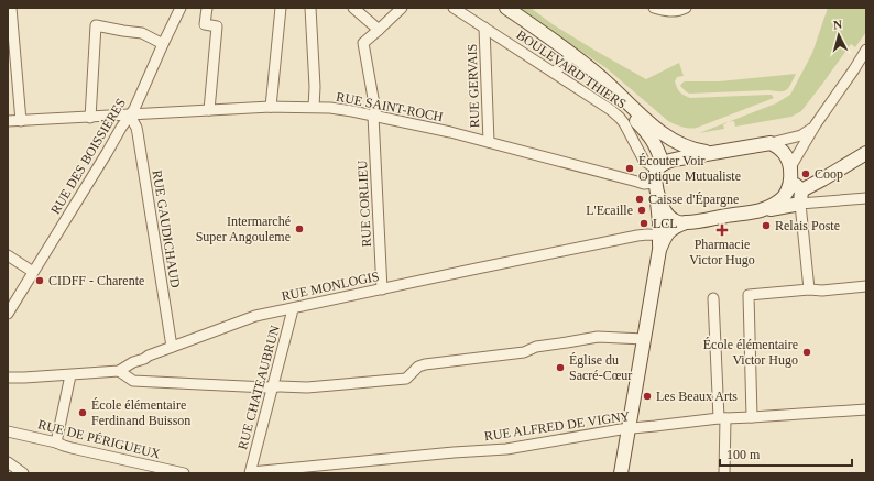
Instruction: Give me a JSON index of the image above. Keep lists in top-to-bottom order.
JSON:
{
  "streets": {
    "street": [
      "BOULEVARD THIERS",
      "RUE GERVAIS",
      "RUE SAINT-ROCH",
      "RUE DES BOISSIÈRES",
      "RUE CORLIEU",
      "RUE GAUDICHAUD",
      "RUE MONLOGIS",
      "RUE CHATEAUBRUN",
      "RUE ALFRED DE VIGNY",
      "RUE DE PÉRIGUEUX"
    ]
  },
  "crossings": [
    ["BOULEVARD THIERS", "RUE GERVAIS"],
    ["RUE GERVAIS", "RUE SAINT-ROCH"],
    ["RUE SAINT-ROCH", "RUE DES BOISSIÈRES"],
    ["RUE SAINT-ROCH", "RUE CORLIEU"],
    ["RUE SAINT-ROCH", "RUE GAUDICHAUD"],
    ["RUE DES BOISSIÈRES", "RUE GAUDICHAUD"],
    ["RUE CORLIEU", "RUE MONLOGIS"],
    ["RUE GAUDICHAUD", "RUE MONLOGIS"],
    ["RUE MONLOGIS", "RUE CHATEAUBRUN"],
    ["RUE CHATEAUBRUN", "RUE ALFRED DE VIGNY"]
  ],
  "places": {
    "other": [
      "Écouter Voir Optique Mutualiste",
      "Coop",
      "Caisse d'Épargne",
      "L'Ecaille",
      "LCL",
      "Relais Poste",
      "Intermarché Super Angouleme",
      "CIDFF - Charente",
      "École élémentaire Victor Hugo",
      "Église du Sacré-Cœur",
      "Les Beaux Arts",
      "École élémentaire Ferdinand Buisson"
    ],
    "health": ["Pharmacie Victor Hugo"]
  },
  "scale_bar": "100 m",
  "north": "top"
}
